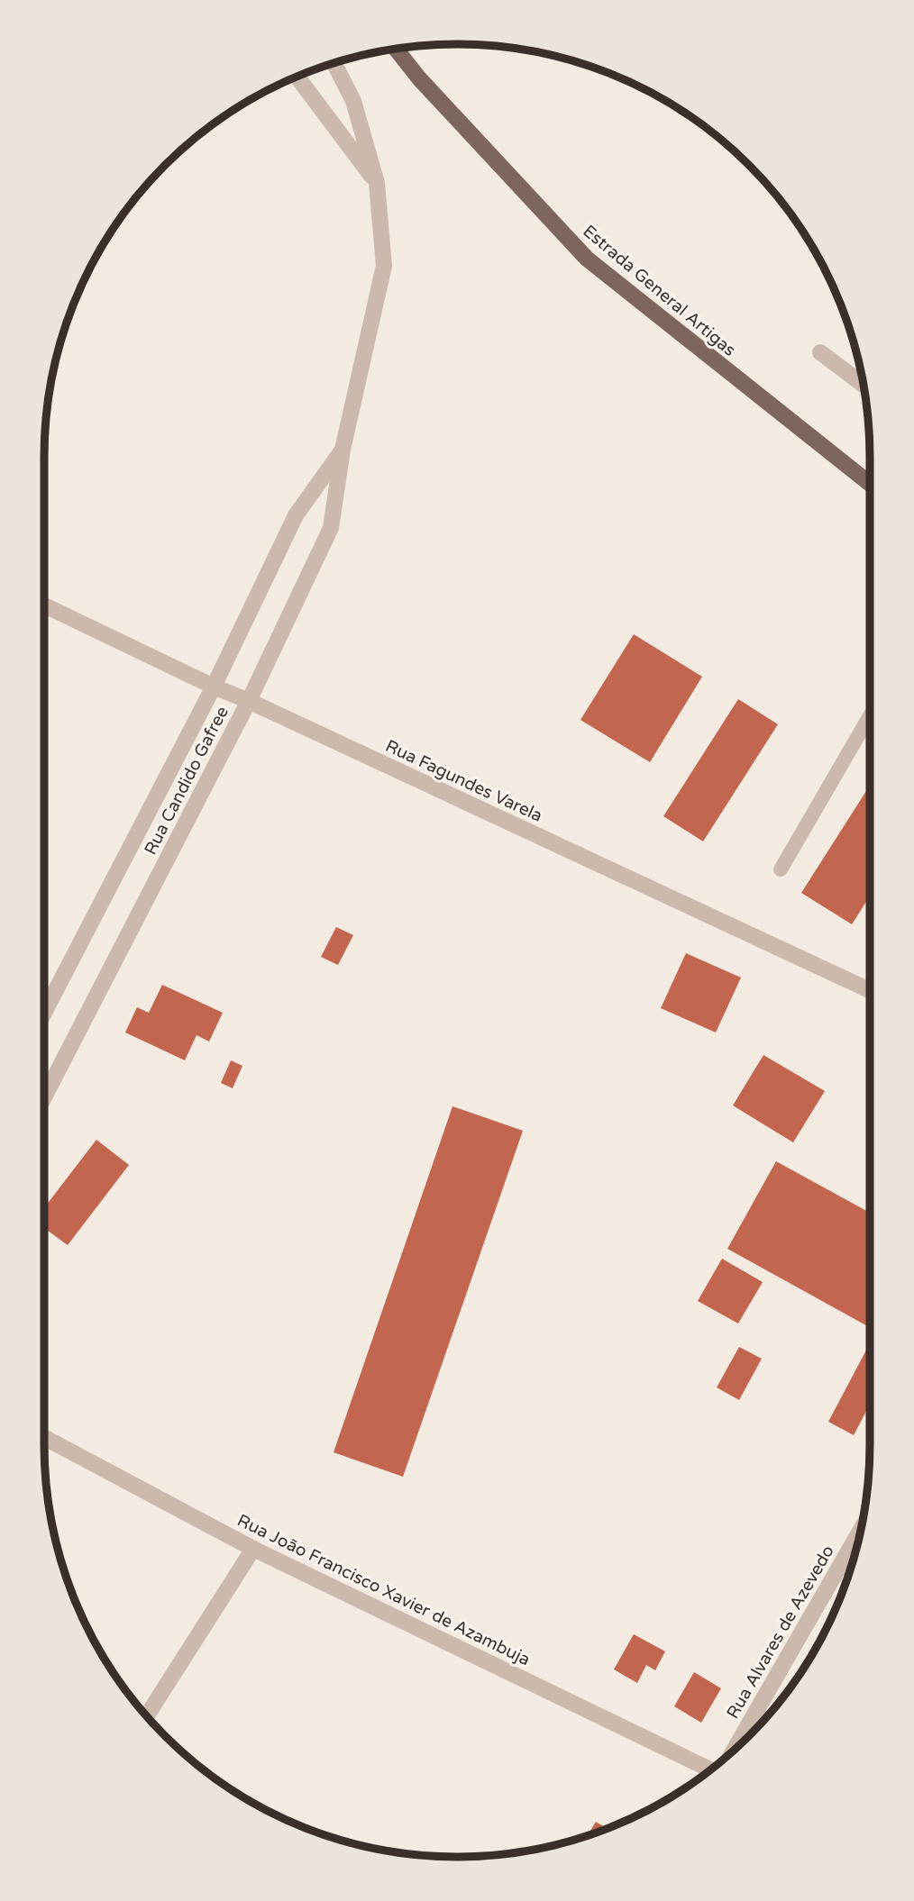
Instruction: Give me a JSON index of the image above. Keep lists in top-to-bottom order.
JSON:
{
  "streets": {
    "main road": ["Estrada General Artigas"],
    "street": [
      "Rua Candido Gafree",
      "Rua Fagundes Varela",
      "Rua João Francisco Xavier de Azambuja",
      "Rua Alvares de Azevedo"
    ]
  },
  "crossings": [
    ["Rua Candido Gafree", "Rua Fagundes Varela"]
  ]
}
